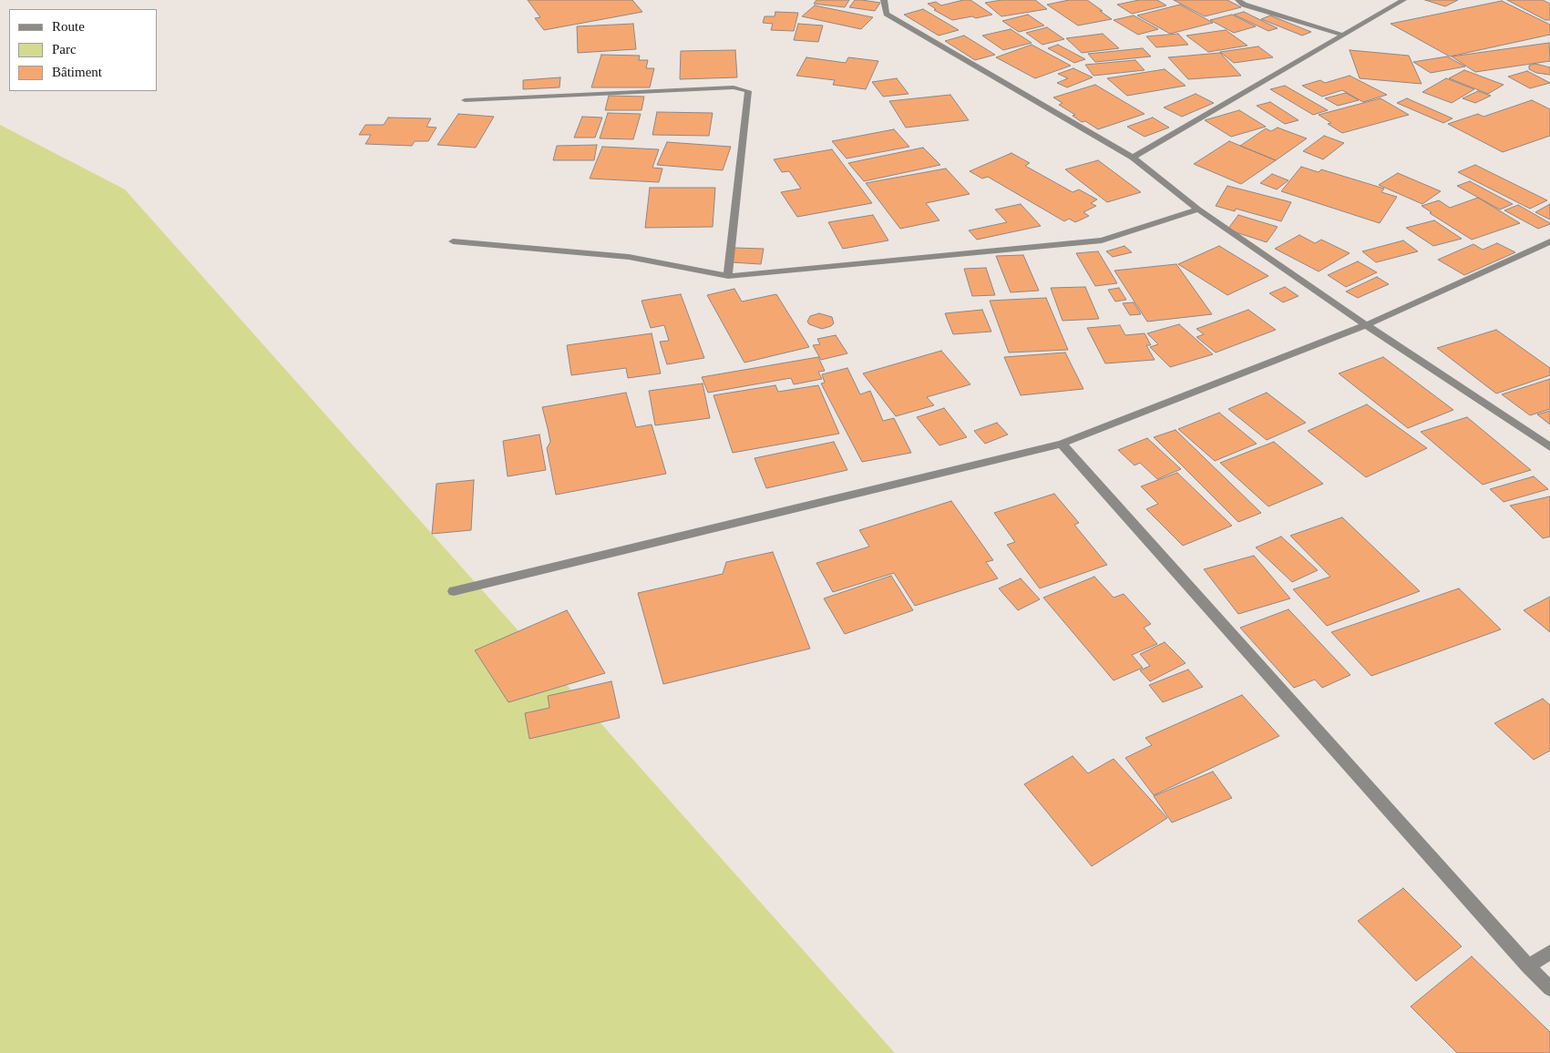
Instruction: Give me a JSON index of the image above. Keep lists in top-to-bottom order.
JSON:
{
  "legend": ["Route", "Parc", "Bâtiment"]
}
